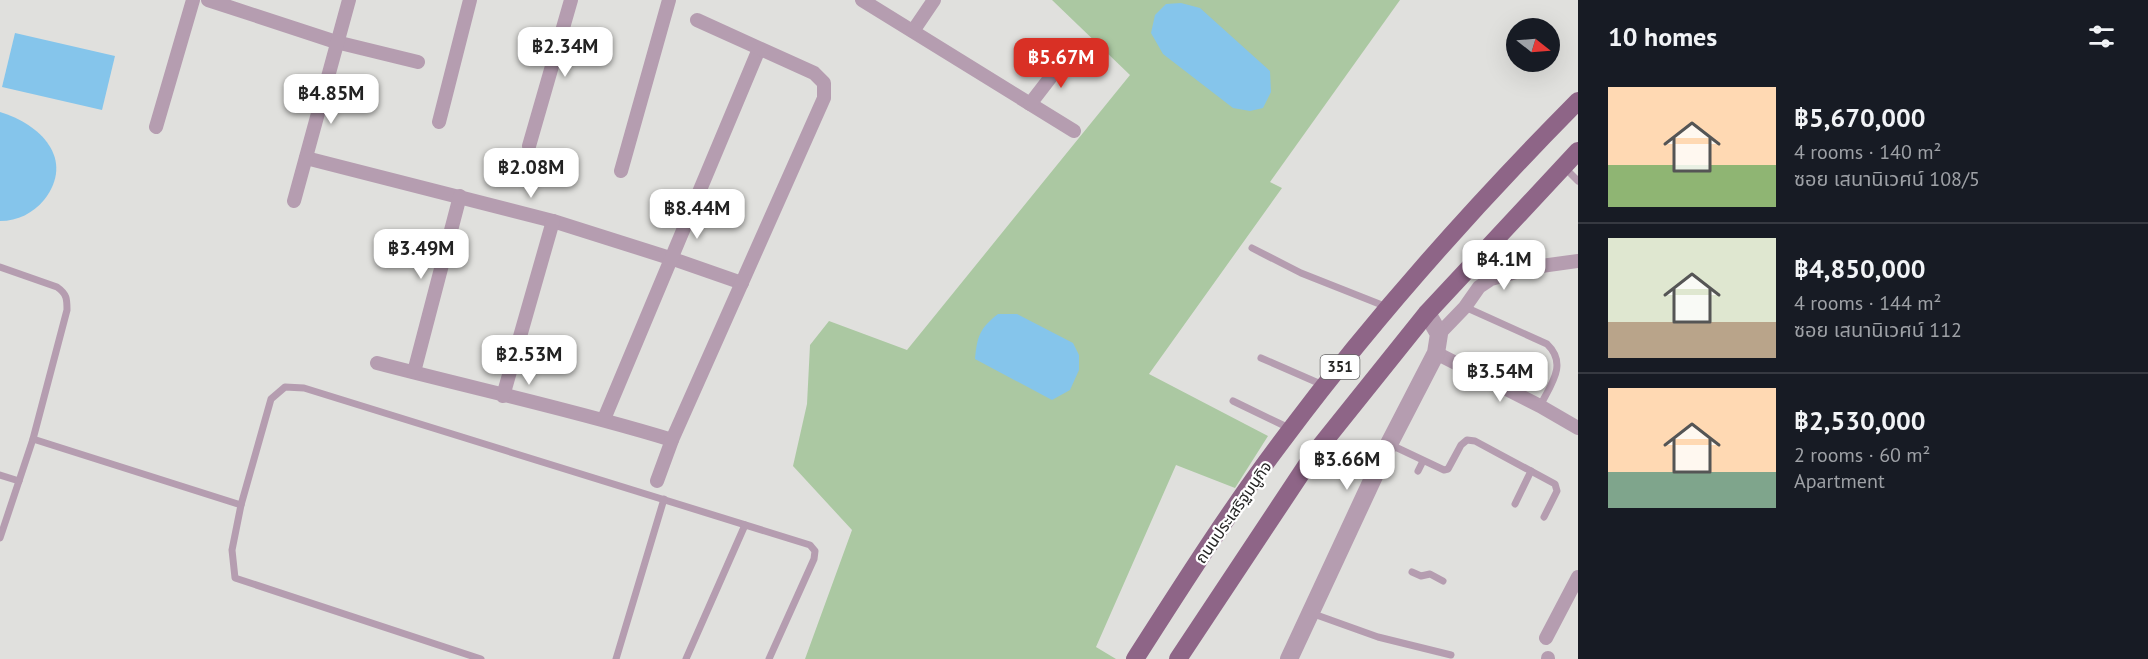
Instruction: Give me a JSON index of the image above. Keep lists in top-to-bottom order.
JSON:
{
  "streets": {
    "main road": ["351", "ถนนประเสริฐมนูกิจ"]
  },
  "north": "right",
  "page": {
    "heading": "10 homes",
    "price": [
      "฿2.34M",
      "฿5.67M",
      "฿4.85M",
      "฿2.08M",
      "฿8.44M",
      "฿3.49M",
      "฿4.1M",
      "฿2.53M",
      "฿3.54M",
      "฿3.66M"
    ],
    "list": [
      {
        "name": "฿5,670,000",
        "note": "4 rooms · 140 m² · ซอย เสนานิเวศน์ 108/5"
      },
      {
        "name": "฿4,850,000",
        "note": "4 rooms · 144 m² · ซอย เสนานิเวศน์ 112"
      },
      {
        "name": "฿2,530,000",
        "note": "2 rooms · 60 m² · Apartment"
      }
    ]
  }
}
